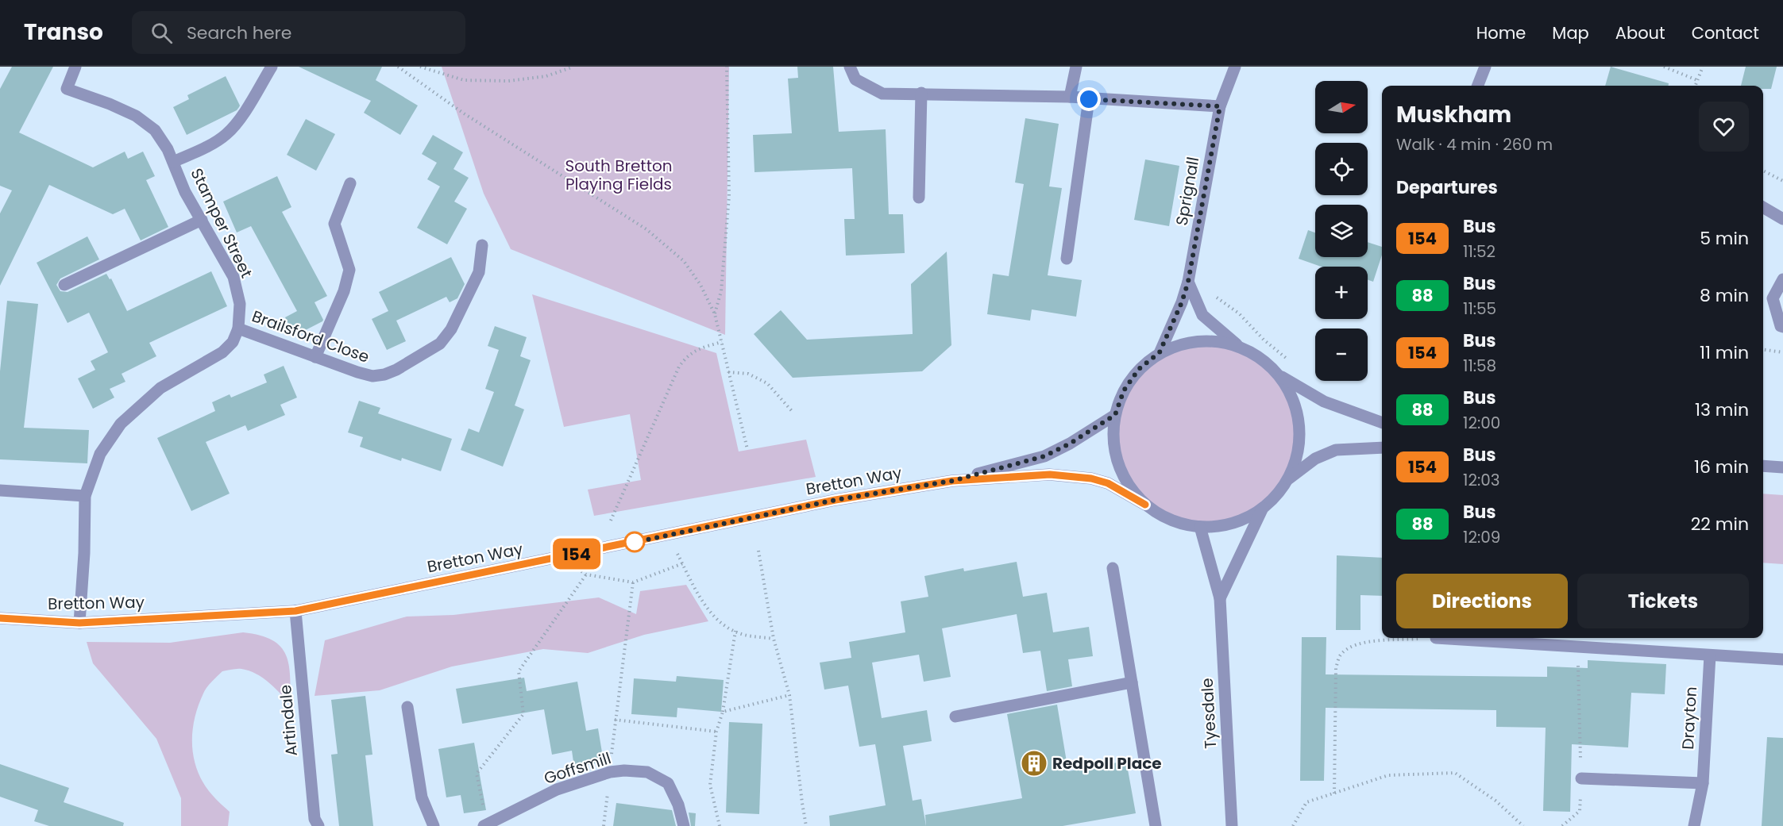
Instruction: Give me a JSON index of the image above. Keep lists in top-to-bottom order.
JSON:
{
  "streets": {
    "street": [
      "Sprignall",
      "Stamper Street",
      "Brailsford Close",
      "Bretton Way",
      "Tyesdale",
      "Drayton",
      "Artindale",
      "Goffsmill"
    ]
  },
  "crossings": [
    ["Stamper Street", "Brailsford Close"],
    ["Stamper Street", "Bretton Way"],
    ["Bretton Way", "Tyesdale"],
    ["Bretton Way", "Artindale"]
  ],
  "parks": ["South Bretton Playing Fields"],
  "places": {
    "building": ["Redpoll Place"]
  },
  "lines": ["bus line 154"],
  "north": "right",
  "page": {
    "header": "Transo",
    "search": "Search here",
    "nav": [
      "Home",
      "Map",
      "About",
      "Contact"
    ],
    "on_map": "154",
    "map_buttons": ["+", "−"],
    "heading": [
      ["Muskham", "Walk · 4 min · 260 m"],
      "Departures"
    ],
    "list": [
      {
        "mark": "154",
        "name": "Bus",
        "note": "11:52",
        "value": "5 min"
      },
      {
        "mark": "88",
        "name": "Bus",
        "note": "11:55",
        "value": "8 min"
      },
      {
        "mark": "154",
        "name": "Bus",
        "note": "11:58",
        "value": "11 min"
      },
      {
        "mark": "88",
        "name": "Bus",
        "note": "12:00",
        "value": "13 min"
      },
      {
        "mark": "154",
        "name": "Bus",
        "note": "12:03",
        "value": "16 min"
      },
      {
        "mark": "88",
        "name": "Bus",
        "note": "12:09",
        "value": "22 min"
      }
    ],
    "buttons": ["Directions", "Tickets"]
  }
}
